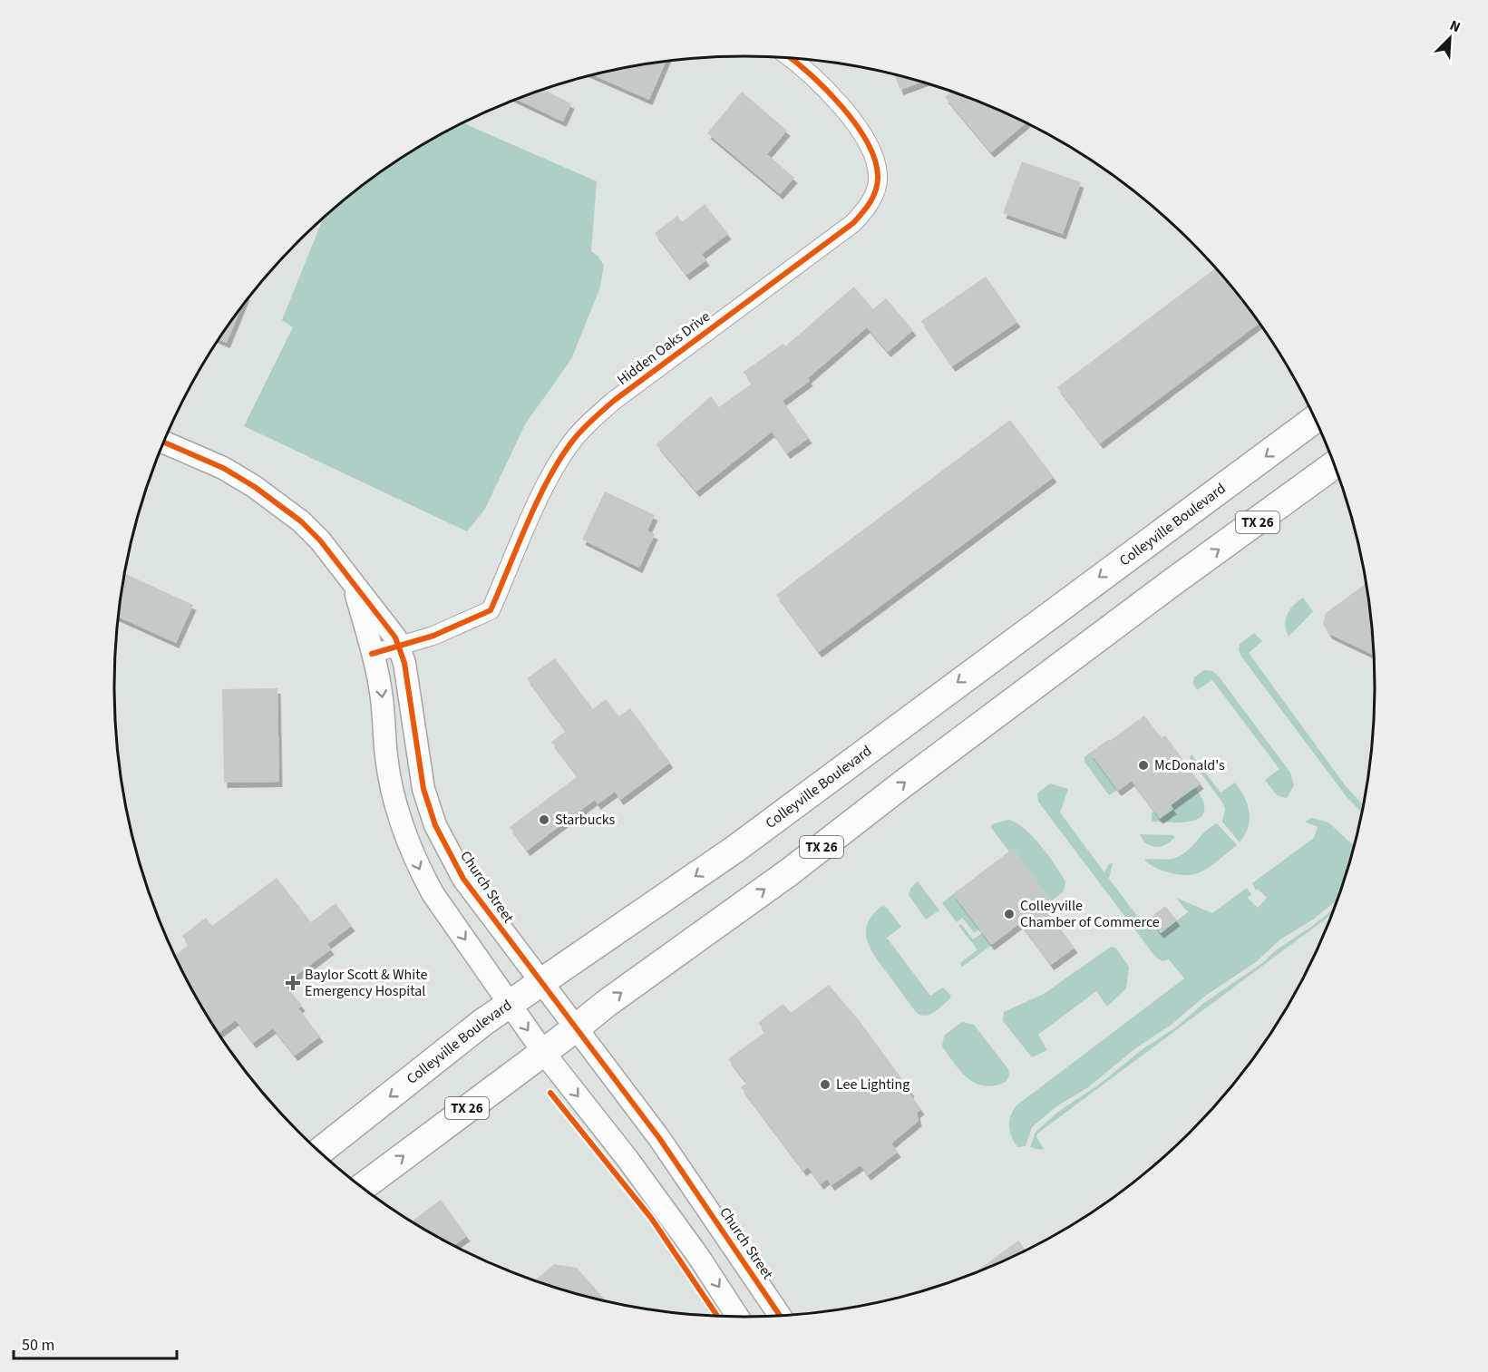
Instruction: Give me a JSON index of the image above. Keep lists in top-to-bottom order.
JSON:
{
  "streets": {
    "main road": ["TX 26", "Colleyville Boulevard"],
    "street": ["Hidden Oaks Drive", "Church Street"]
  },
  "crossings": [
    ["Hidden Oaks Drive", "Church Street"],
    ["TX 26", "Church Street"],
    ["Colleyville Boulevard", "Church Street"]
  ],
  "places": {
    "other": [
      "McDonald's",
      "Starbucks",
      "Colleyville Chamber of Commerce",
      "Lee Lighting"
    ],
    "health": ["Baylor Scott & White Emergency Hospital"]
  },
  "scale_bar": "50 m",
  "north": "top right"
}
